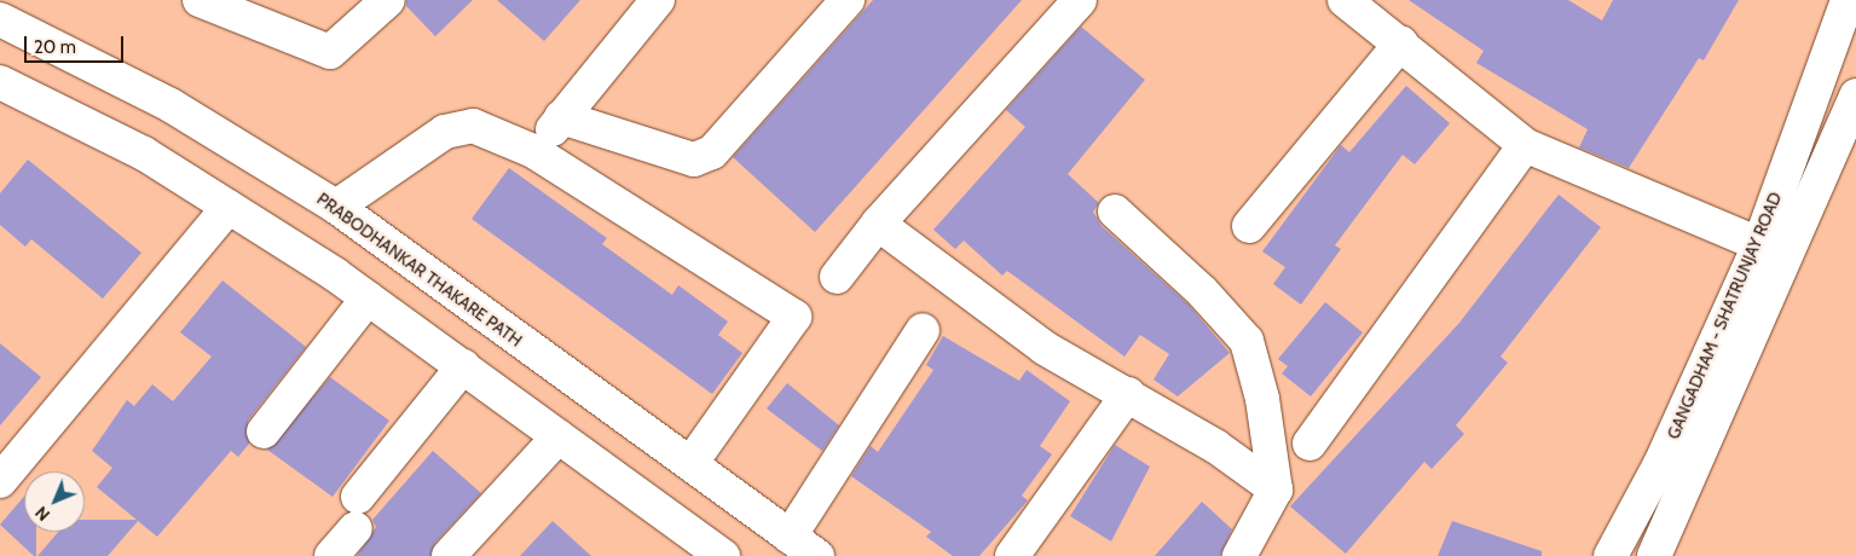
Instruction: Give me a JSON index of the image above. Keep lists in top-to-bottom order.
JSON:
{
  "streets": {
    "main road": ["PRABODHANKAR THAKARE PATH", "GANGADHAM - SHATRUNJAY ROAD"]
  },
  "scale_bar": "20 m",
  "north": "bottom left"
}
